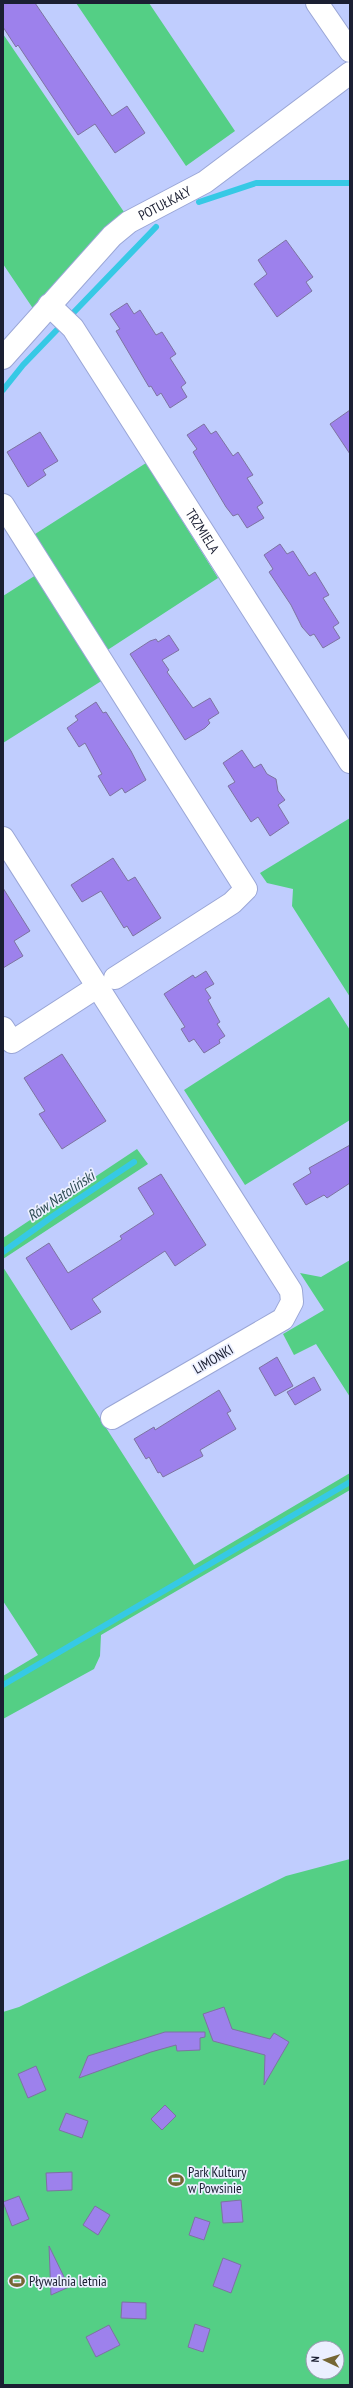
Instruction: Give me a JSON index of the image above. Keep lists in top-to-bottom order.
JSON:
{
  "streets": {
    "street": ["POTUŁKAŁY", "TRZMIELA", "LIMONKI"]
  },
  "crossings": [
    ["POTUŁKAŁY", "TRZMIELA"]
  ],
  "water": ["Rów Natoliński"],
  "places": {
    "sports": ["Park Kultury w Powsinie", "Pływalnia letnia"]
  },
  "north": "left"
}
